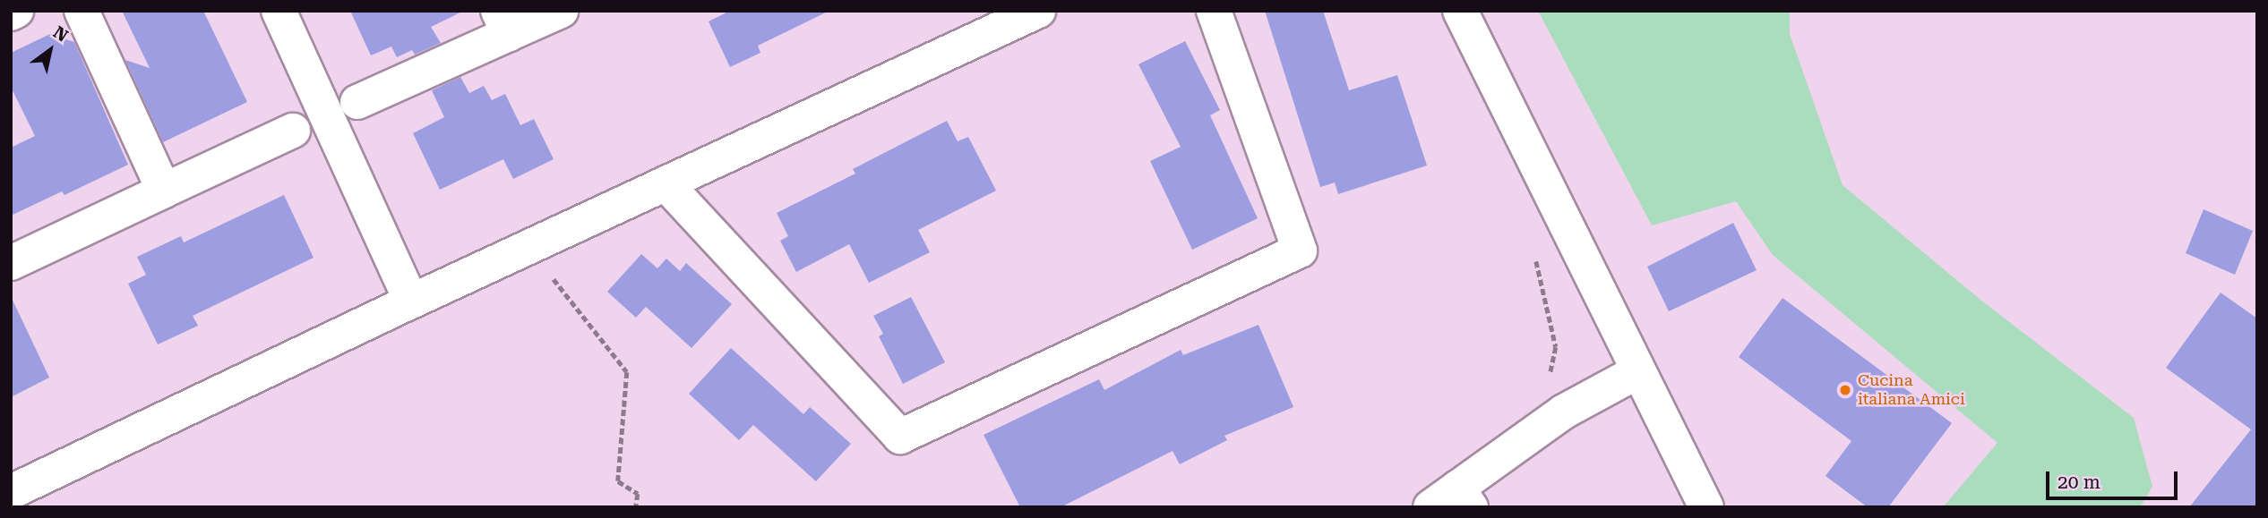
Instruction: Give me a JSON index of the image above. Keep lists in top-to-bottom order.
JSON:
{
  "places": ["Cucina italiana Amici"],
  "scale_bar": "20 m",
  "north": "top right"
}
